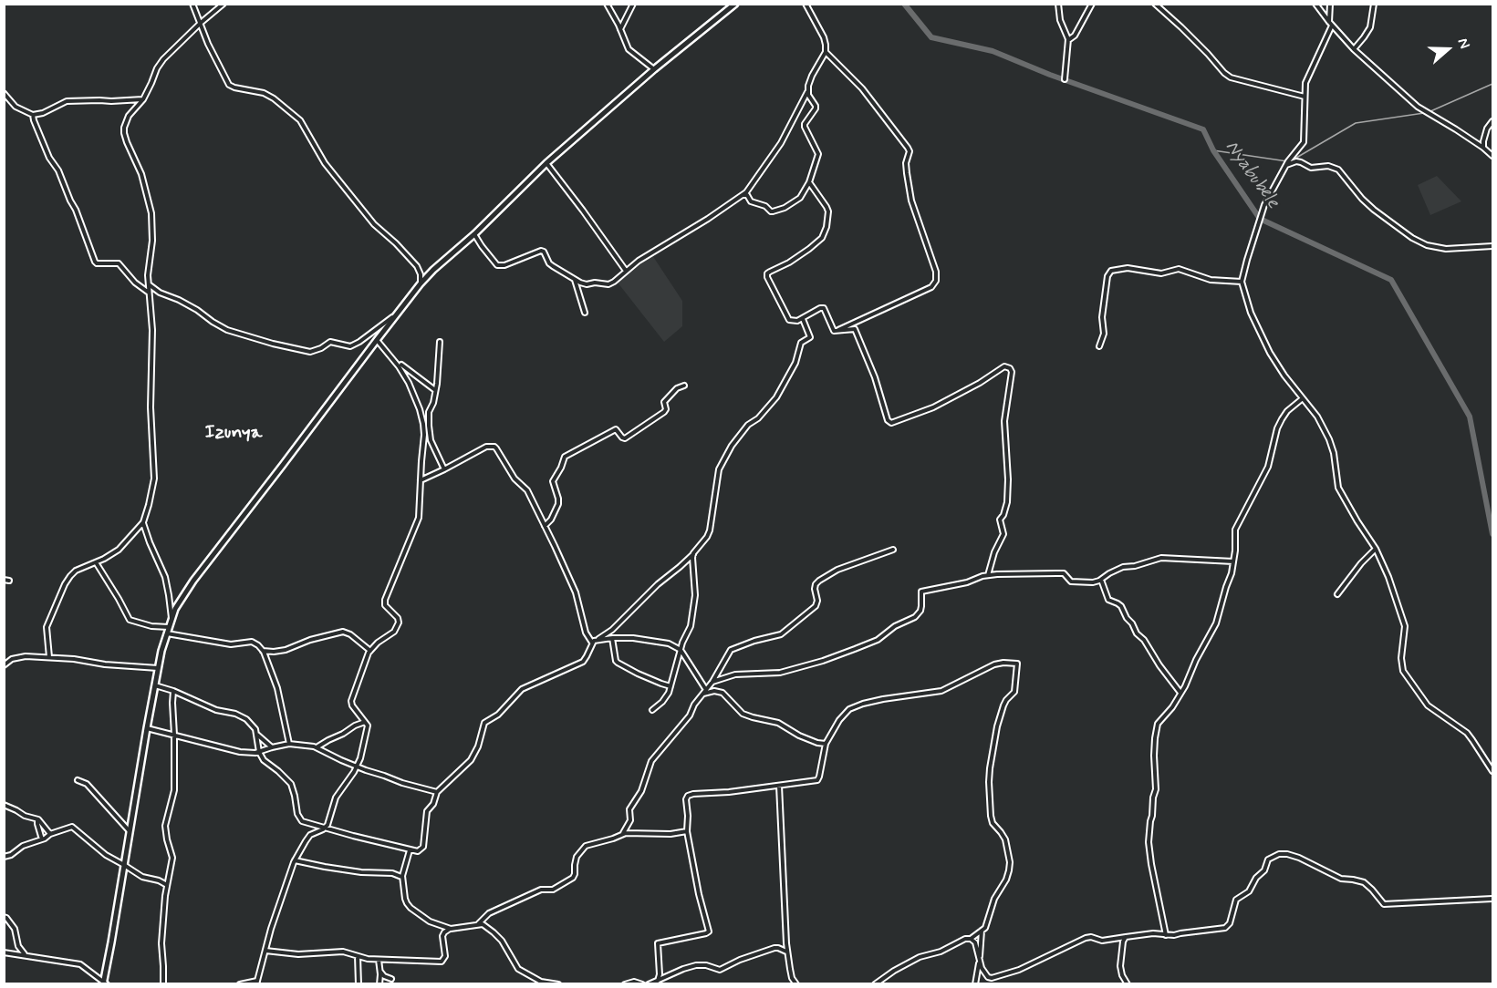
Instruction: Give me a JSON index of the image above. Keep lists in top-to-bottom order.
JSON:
{
  "districts": ["Izunya"],
  "water": ["Nyabubele"],
  "north": "right"
}
